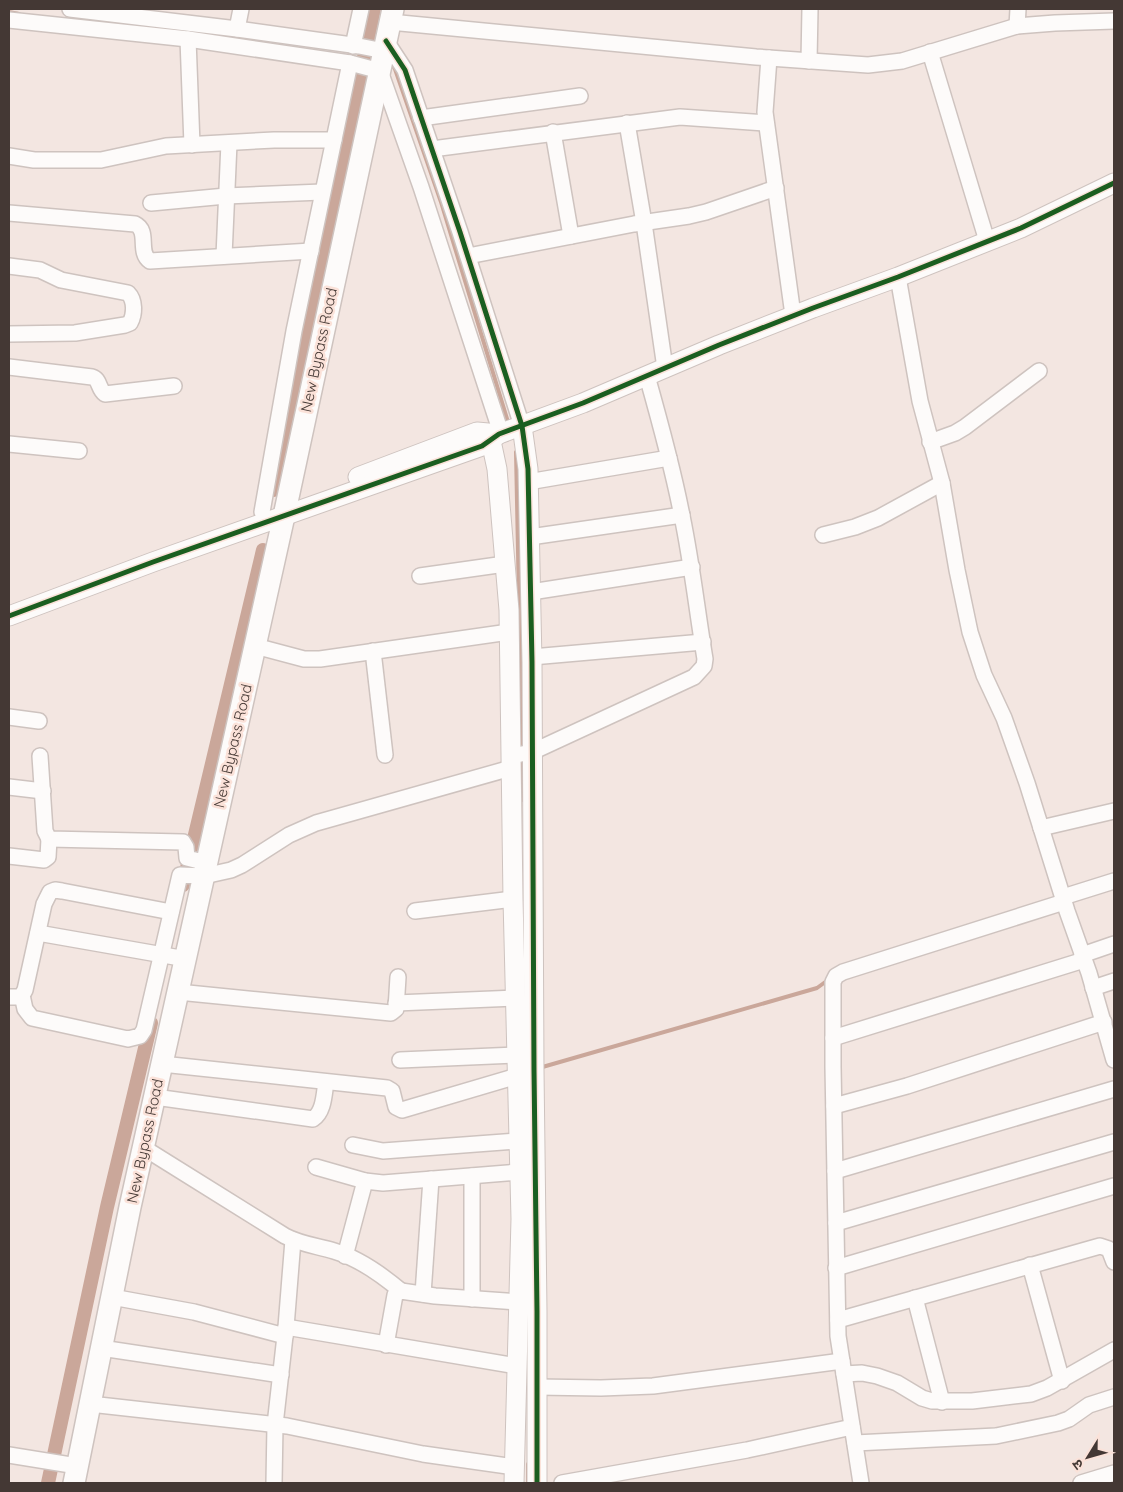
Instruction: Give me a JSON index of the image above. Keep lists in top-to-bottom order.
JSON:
{
  "streets": {
    "main road": ["New Bypass Road"]
  },
  "north": "bottom left"
}
